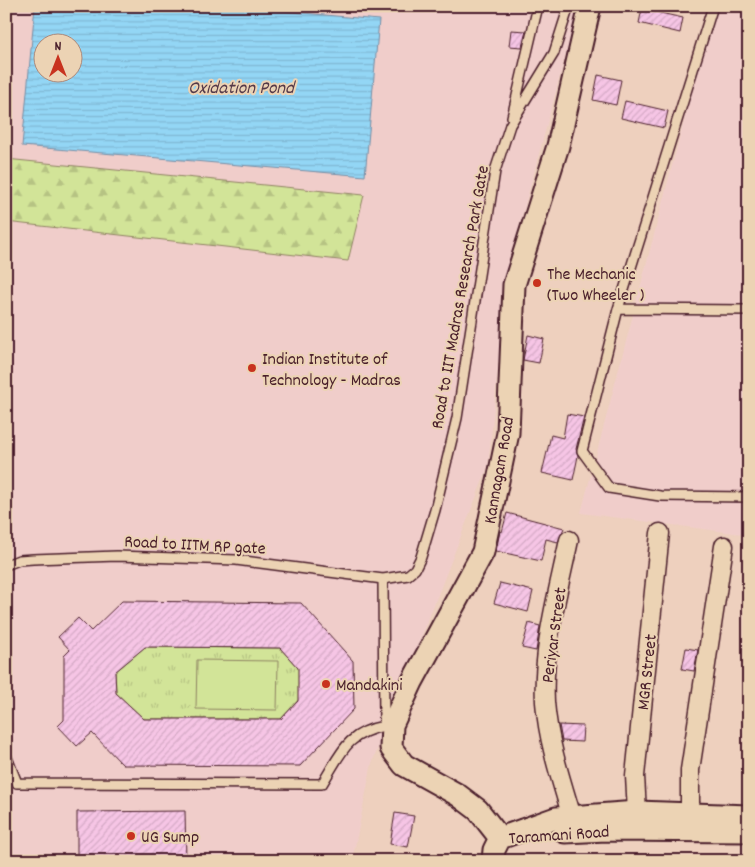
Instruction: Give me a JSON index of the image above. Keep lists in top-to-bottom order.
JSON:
{
  "streets": {
    "street": [
      "Kannagam Road",
      "Periyar Street",
      "MGR Street",
      "Taramani Road"
    ],
    "lane": ["Road to IIT Madras Research Park Gate", "Road to IITM RP gate"]
  },
  "crossings": [
    ["Road to IIT Madras Research Park Gate", "Road to IITM RP gate"],
    ["Kannagam Road", "Taramani Road"],
    ["Periyar Street", "Taramani Road"],
    ["MGR Street", "Taramani Road"]
  ],
  "water": ["Oxidation Pond"],
  "places": [
    "The Mechanic (Two Wheeler )",
    "Indian Institute of Technology - Madras",
    "Mandakini",
    "UG Sump"
  ],
  "north": "top"
}
